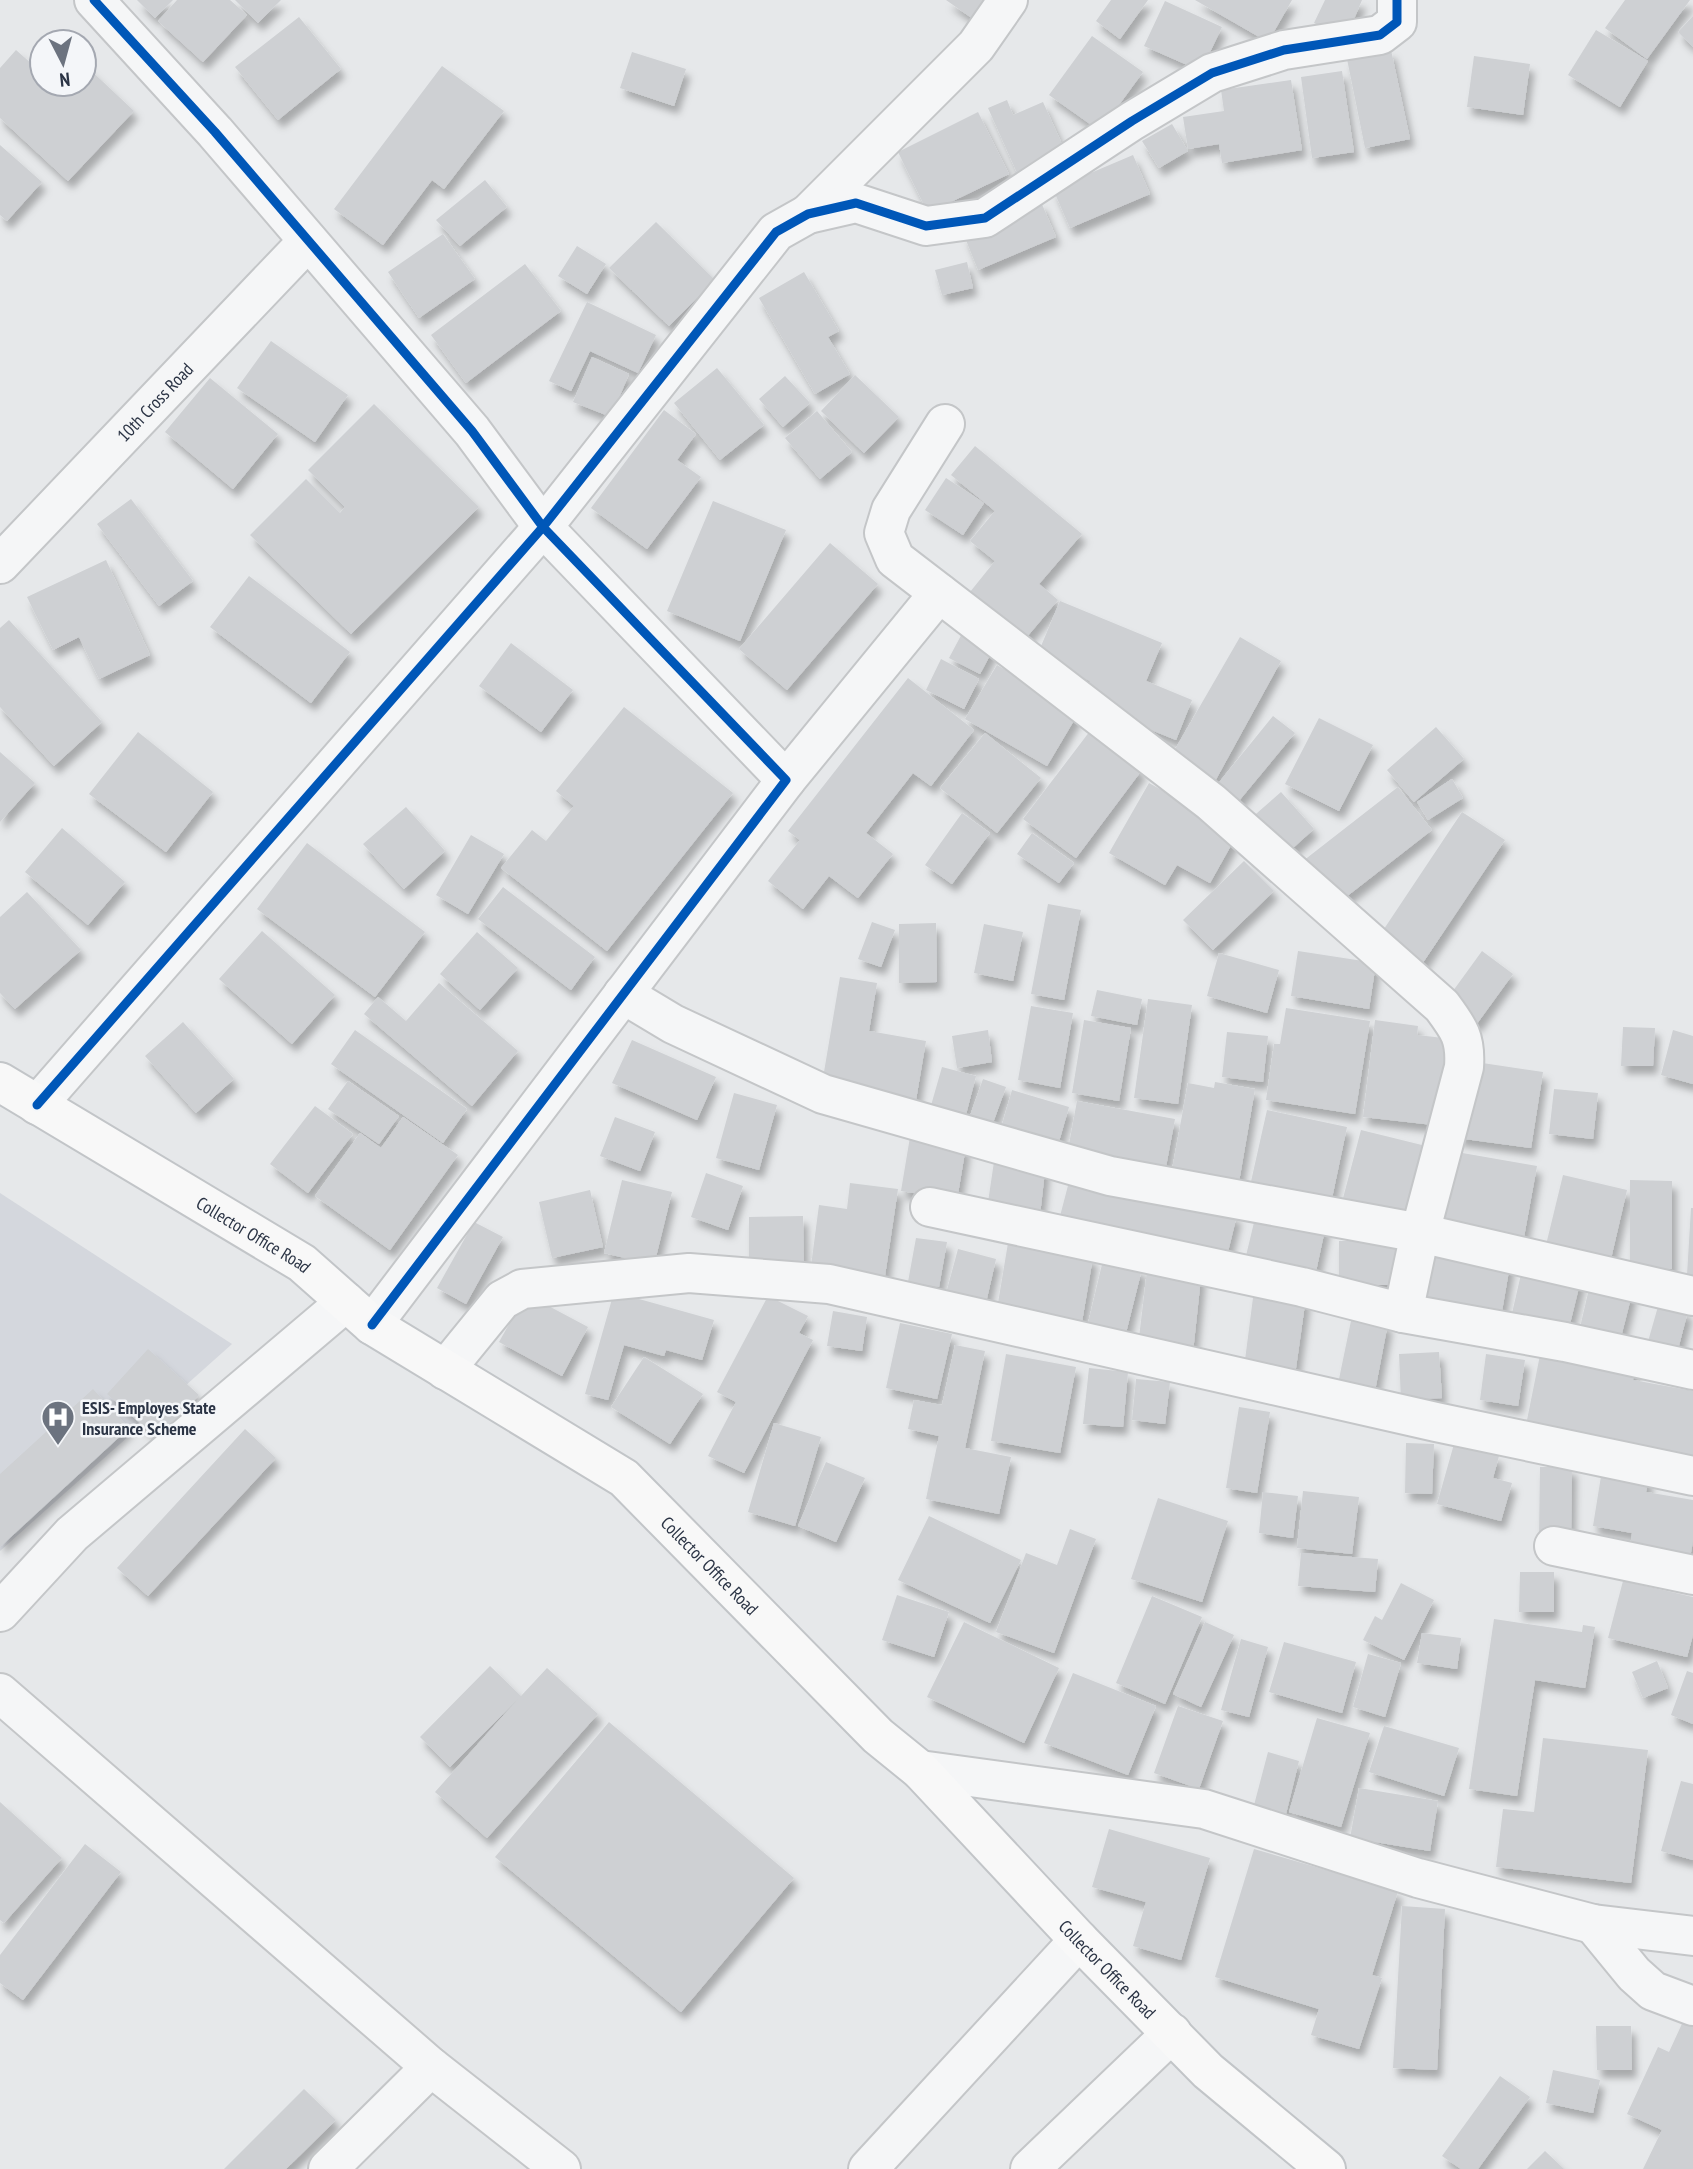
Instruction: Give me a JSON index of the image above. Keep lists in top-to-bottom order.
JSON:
{
  "streets": {
    "main road": ["Collector Office Road"],
    "street": ["10th Cross Road"]
  },
  "places": {
    "hospital": ["ESIS- Employes State Insurance Scheme"]
  },
  "north": "bottom"
}
